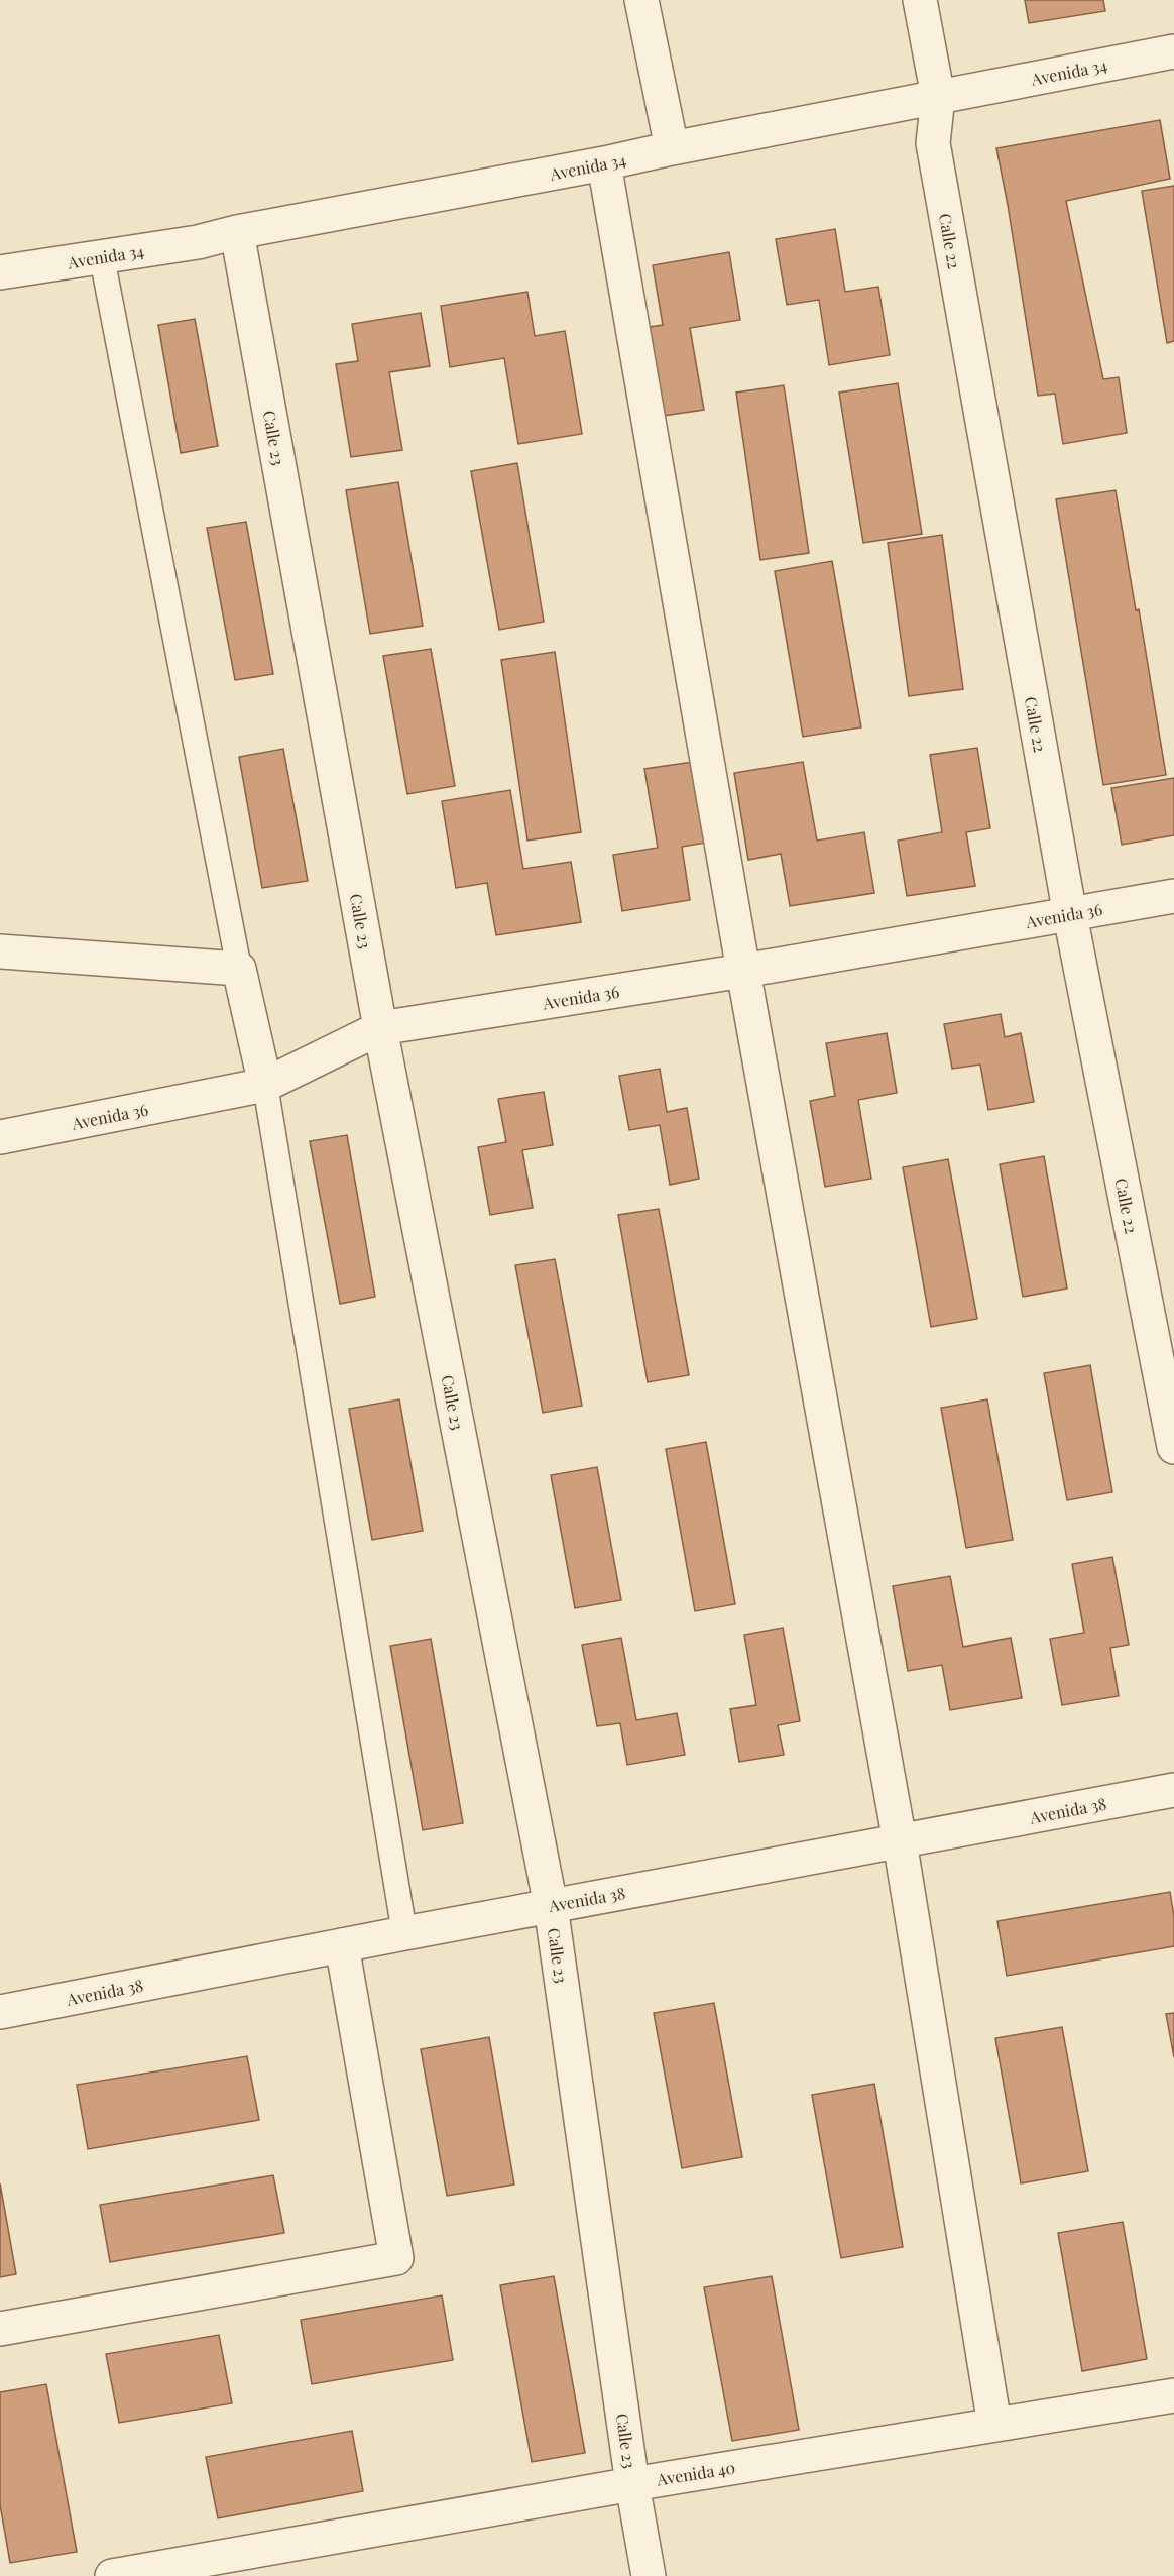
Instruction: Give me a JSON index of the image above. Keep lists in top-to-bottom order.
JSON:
{
  "streets": {
    "street": [
      "Avenida 34",
      "Calle 22",
      "Calle 23",
      "Avenida 36",
      "Avenida 38",
      "Avenida 40"
    ]
  },
  "crossings": [
    ["Avenida 34", "Calle 22"],
    ["Avenida 34", "Calle 23"],
    ["Calle 22", "Avenida 36"],
    ["Calle 23", "Avenida 36"],
    ["Calle 23", "Avenida 38"],
    ["Calle 23", "Avenida 40"]
  ]
}
